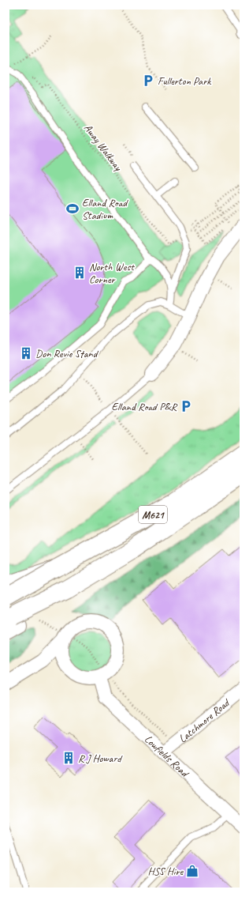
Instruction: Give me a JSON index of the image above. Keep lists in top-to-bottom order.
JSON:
{
  "streets": {
    "highway": ["M621"],
    "street": ["Latchmore Road", "Lowfields Road"],
    "path": ["Away Walkway"]
  },
  "crossings": [
    ["Latchmore Road", "Lowfields Road"]
  ],
  "places": {
    "parking": ["Fullerton Park", "Elland Road P&R"],
    "sports": ["Elland Road Stadium"],
    "building": ["North West Corner", "Don Revie Stand", "R J Howard"],
    "shop": ["HSS Hire"]
  }
}
